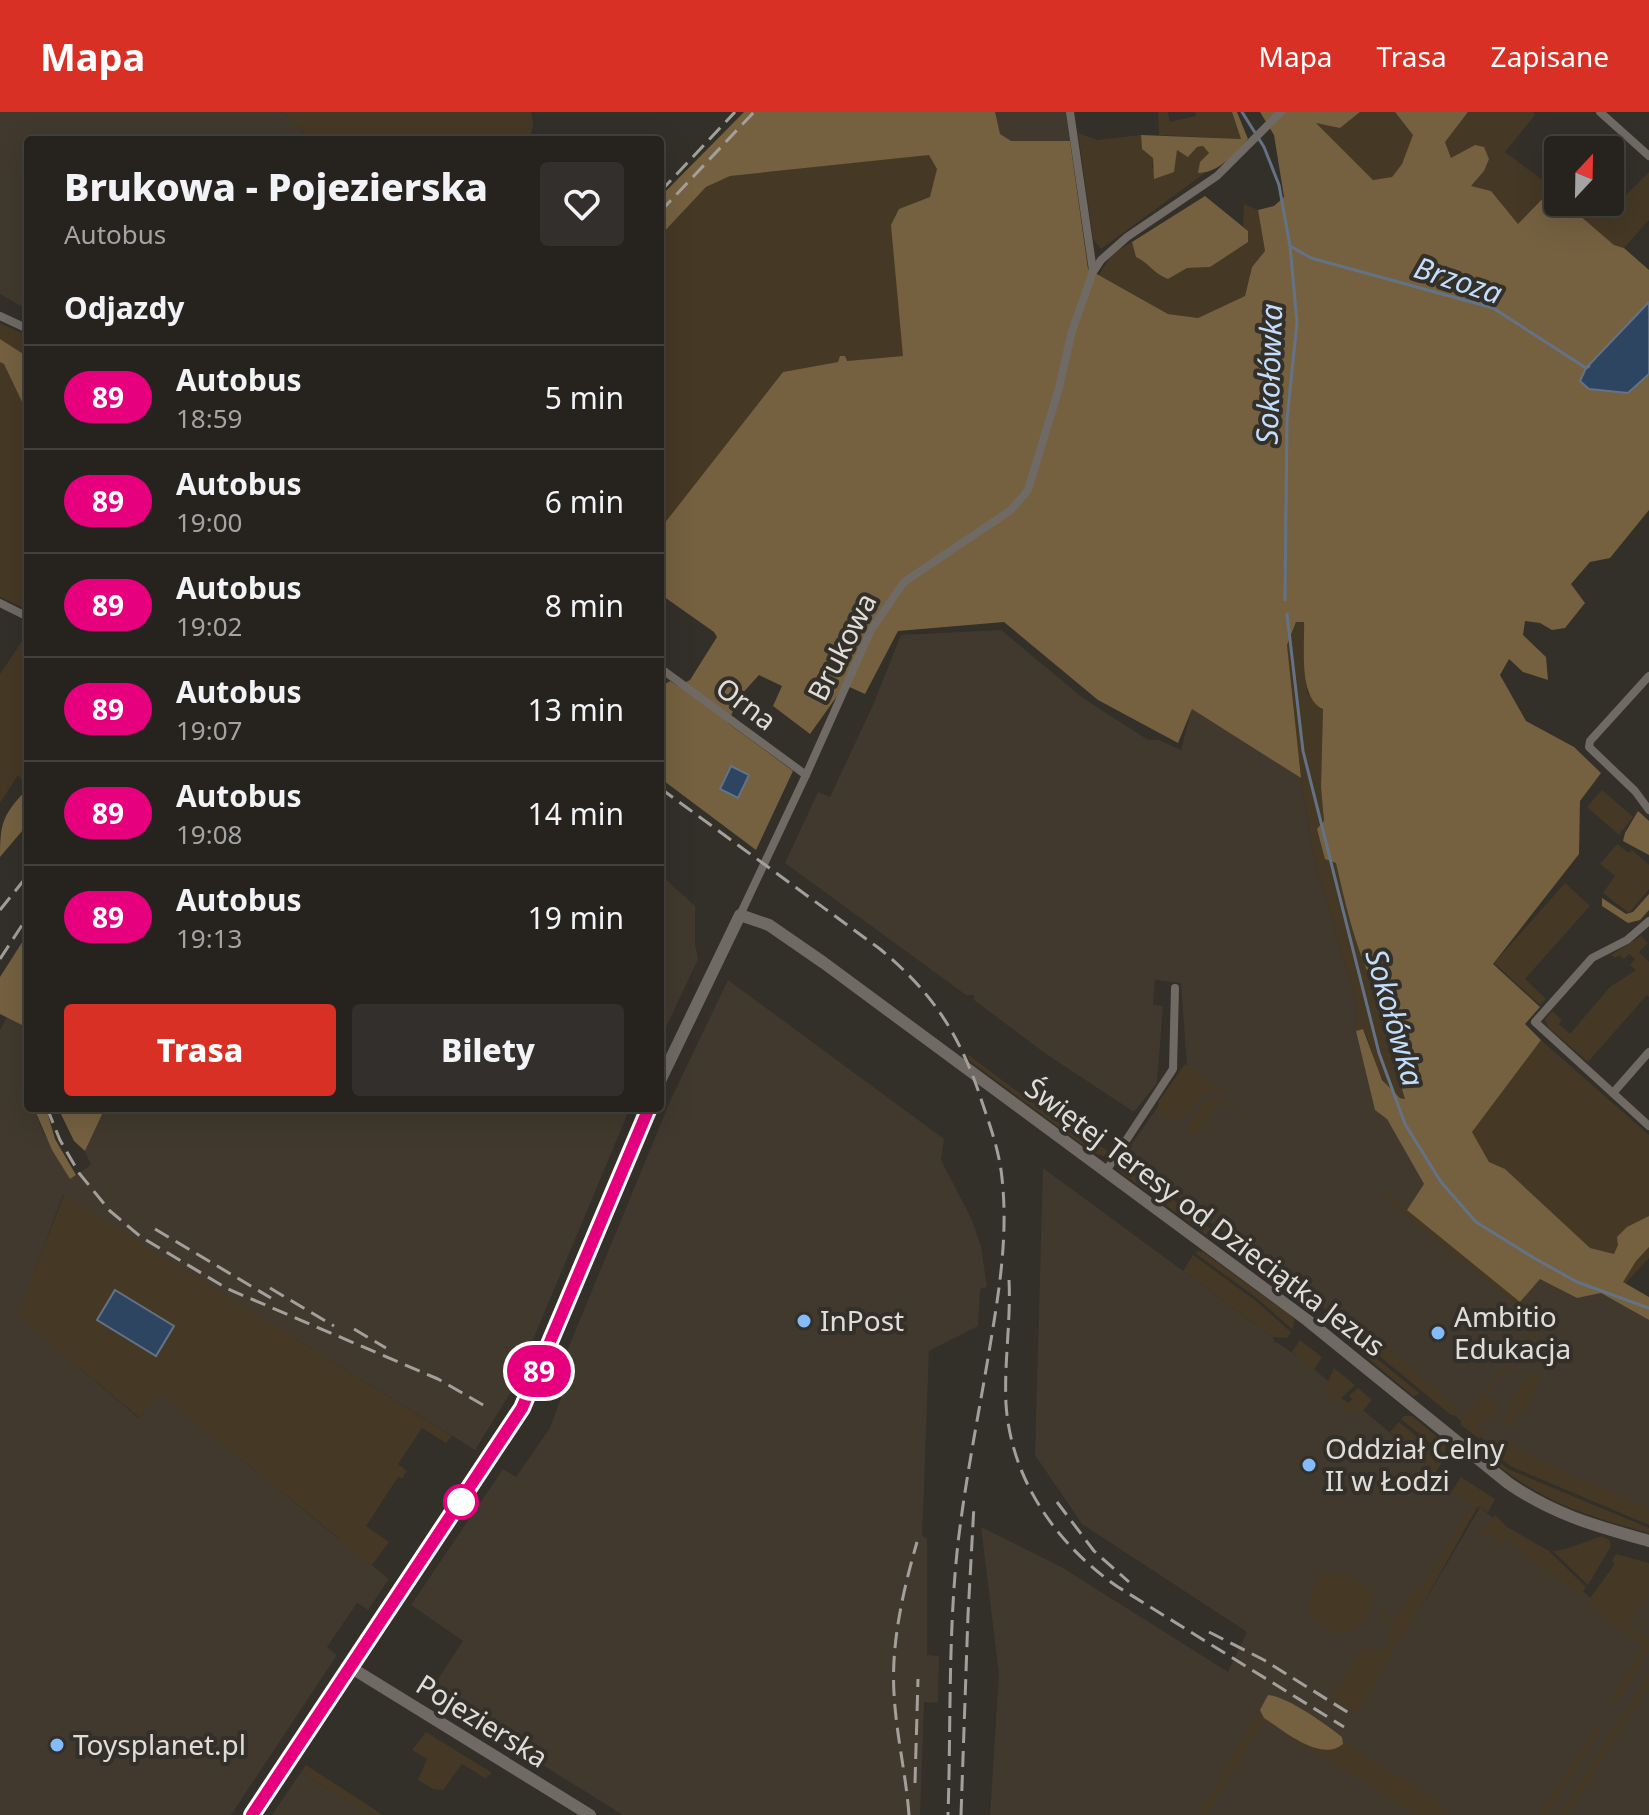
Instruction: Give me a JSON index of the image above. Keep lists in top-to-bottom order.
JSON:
{
  "streets": {
    "street": [
      "Brukowa",
      "Orna",
      "Świętej Teresy od Dzieciątka Jezus",
      "Pojezierska"
    ]
  },
  "crossings": [
    ["Brukowa", "Orna"],
    ["Brukowa", "Świętej Teresy od Dzieciątka Jezus"]
  ],
  "water": ["Brzoza", "Sokołówka"],
  "places": [
    "InPost",
    "Ambitio Edukacja",
    "Oddział Celny II w Łodzi",
    "Toysplanet.pl"
  ],
  "lines": ["bus line 89"],
  "north": "top",
  "page": {
    "header": "Mapa",
    "nav": ["Mapa", "Trasa", "Zapisane"],
    "on_map": "89",
    "heading": [
      ["Brukowa - Pojezierska", "Autobus"],
      "Odjazdy"
    ],
    "list": [
      {
        "mark": "89",
        "name": "Autobus",
        "note": "18:59",
        "value": "5 min"
      },
      {
        "mark": "89",
        "name": "Autobus",
        "note": "19:00",
        "value": "6 min"
      },
      {
        "mark": "89",
        "name": "Autobus",
        "note": "19:02",
        "value": "8 min"
      },
      {
        "mark": "89",
        "name": "Autobus",
        "note": "19:07",
        "value": "13 min"
      },
      {
        "mark": "89",
        "name": "Autobus",
        "note": "19:08",
        "value": "14 min"
      },
      {
        "mark": "89",
        "name": "Autobus",
        "note": "19:13",
        "value": "19 min"
      }
    ],
    "buttons": ["Trasa", "Bilety"]
  }
}
